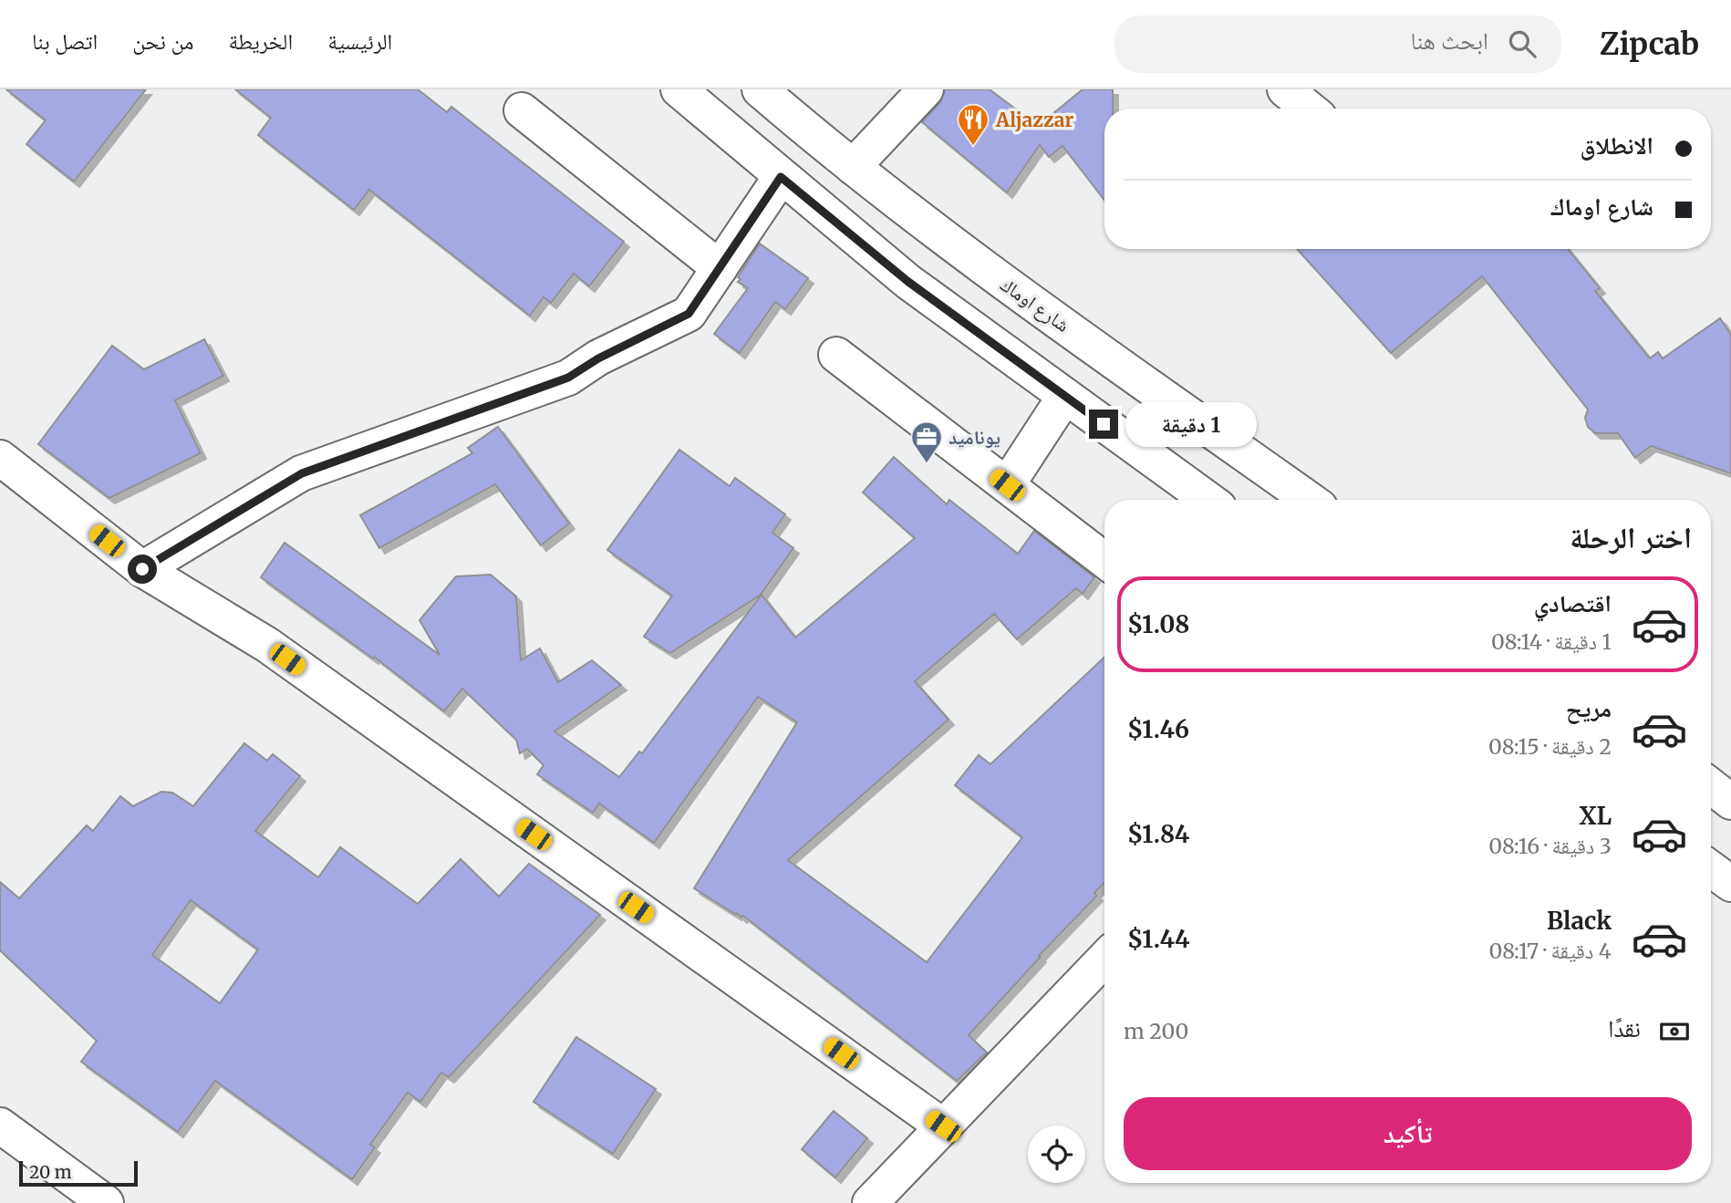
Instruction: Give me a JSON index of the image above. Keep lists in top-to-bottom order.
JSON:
{
  "streets": {
    "street": ["شارع اوماك"]
  },
  "places": {
    "restaurant": ["Aljazzar"],
    "office": ["يوناميد"]
  },
  "scale_bar": "20 m",
  "page": {
    "header": "Zipcab",
    "search": "ابحث هنا",
    "nav": [
      "الرئيسية",
      "الخريطة",
      "من نحن",
      "اتصل بنا"
    ],
    "banner": ["الانطلاق", "شارع اوماك"],
    "bubble": "1 دقيقة",
    "heading": "اختر الرحلة",
    "list": [
      {
        "name": "اقتصادي",
        "note": "1 دقيقة · 08:14",
        "value": "$1.08"
      },
      {
        "name": "مريح",
        "note": "2 دقيقة · 08:15",
        "value": "$1.46"
      },
      {
        "name": "XL",
        "note": "3 دقيقة · 08:16",
        "value": "$1.84"
      },
      {
        "name": "Black",
        "note": "4 دقيقة · 08:17",
        "value": "$1.44"
      }
    ],
    "pay": ["نقدًا", "200 m"],
    "buttons": "تأكيد",
    "scale": "20 m"
  }
}
